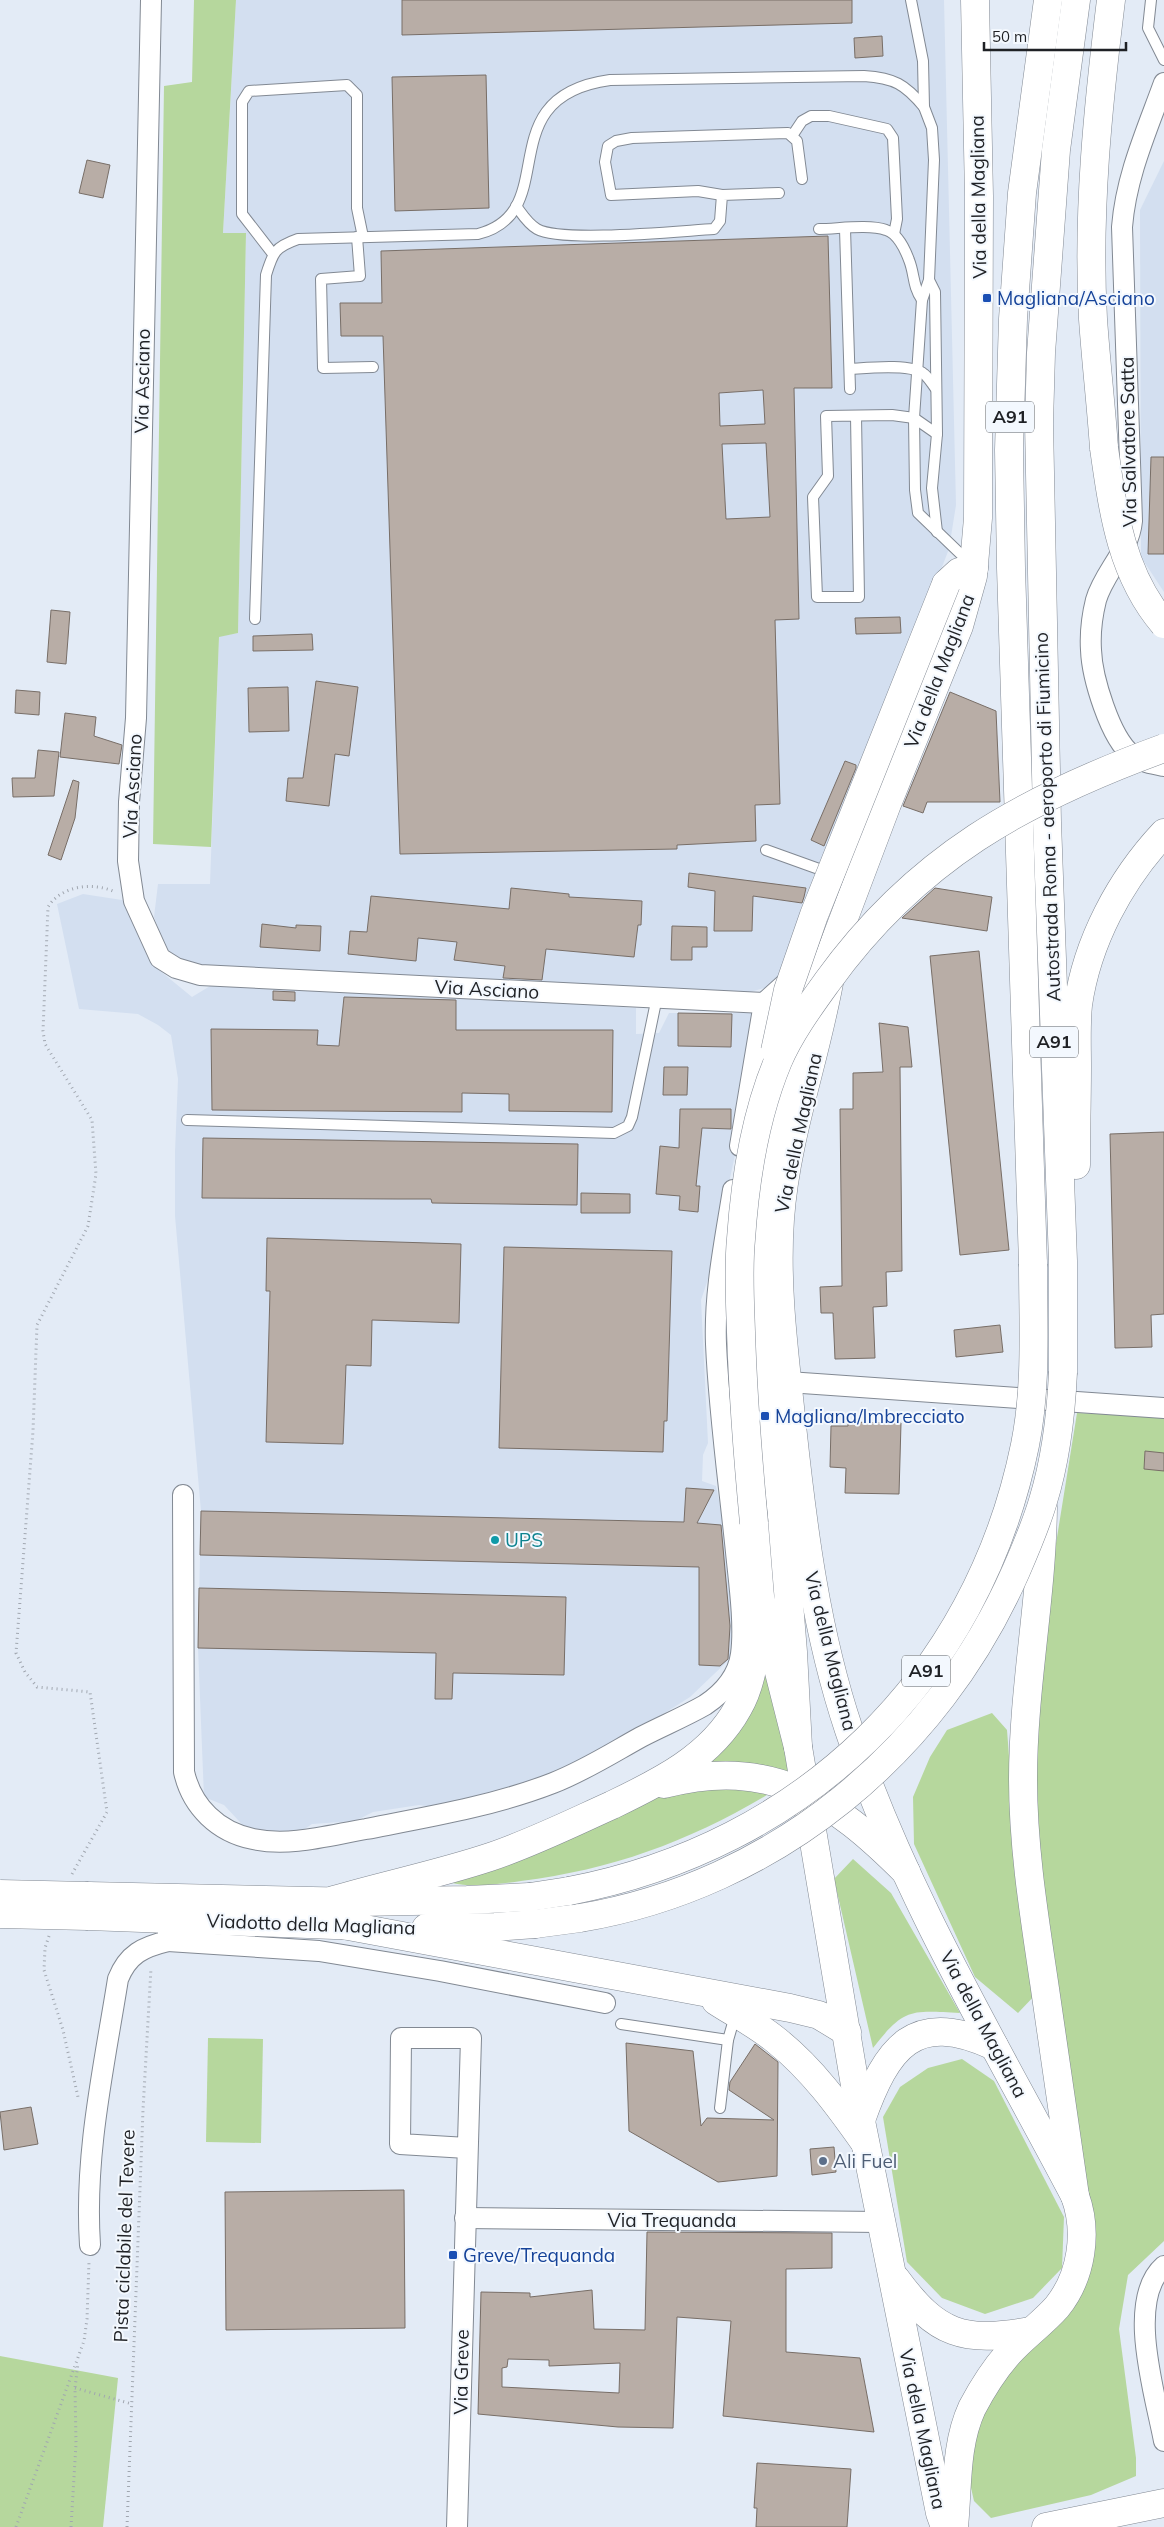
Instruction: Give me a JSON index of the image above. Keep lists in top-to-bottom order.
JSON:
{
  "streets": {
    "main road": [
      "Via della Magliana",
      "A91",
      "Autostrada Roma - aeroporto di Fiumicino",
      "Viadotto della Magliana"
    ],
    "street": [
      "Via Asciano",
      "Via Salvatore Satta",
      "Via Trequanda",
      "Via Greve"
    ],
    "path": ["Pista ciclabile del Tevere"]
  },
  "crossings": [
    ["Via della Magliana", "Via Asciano"],
    ["Via della Magliana", "Via Trequanda"],
    ["Autostrada Roma - aeroporto di Fiumicino", "Viadotto della Magliana"],
    ["Via Trequanda", "Via Greve"]
  ],
  "places": {
    "transit": ["Magliana/Asciano", "Magliana/Imbrecciato", "Greve/Trequanda"],
    "other": ["UPS", "Ali Fuel"]
  },
  "scale_bar": "50 m"
}
